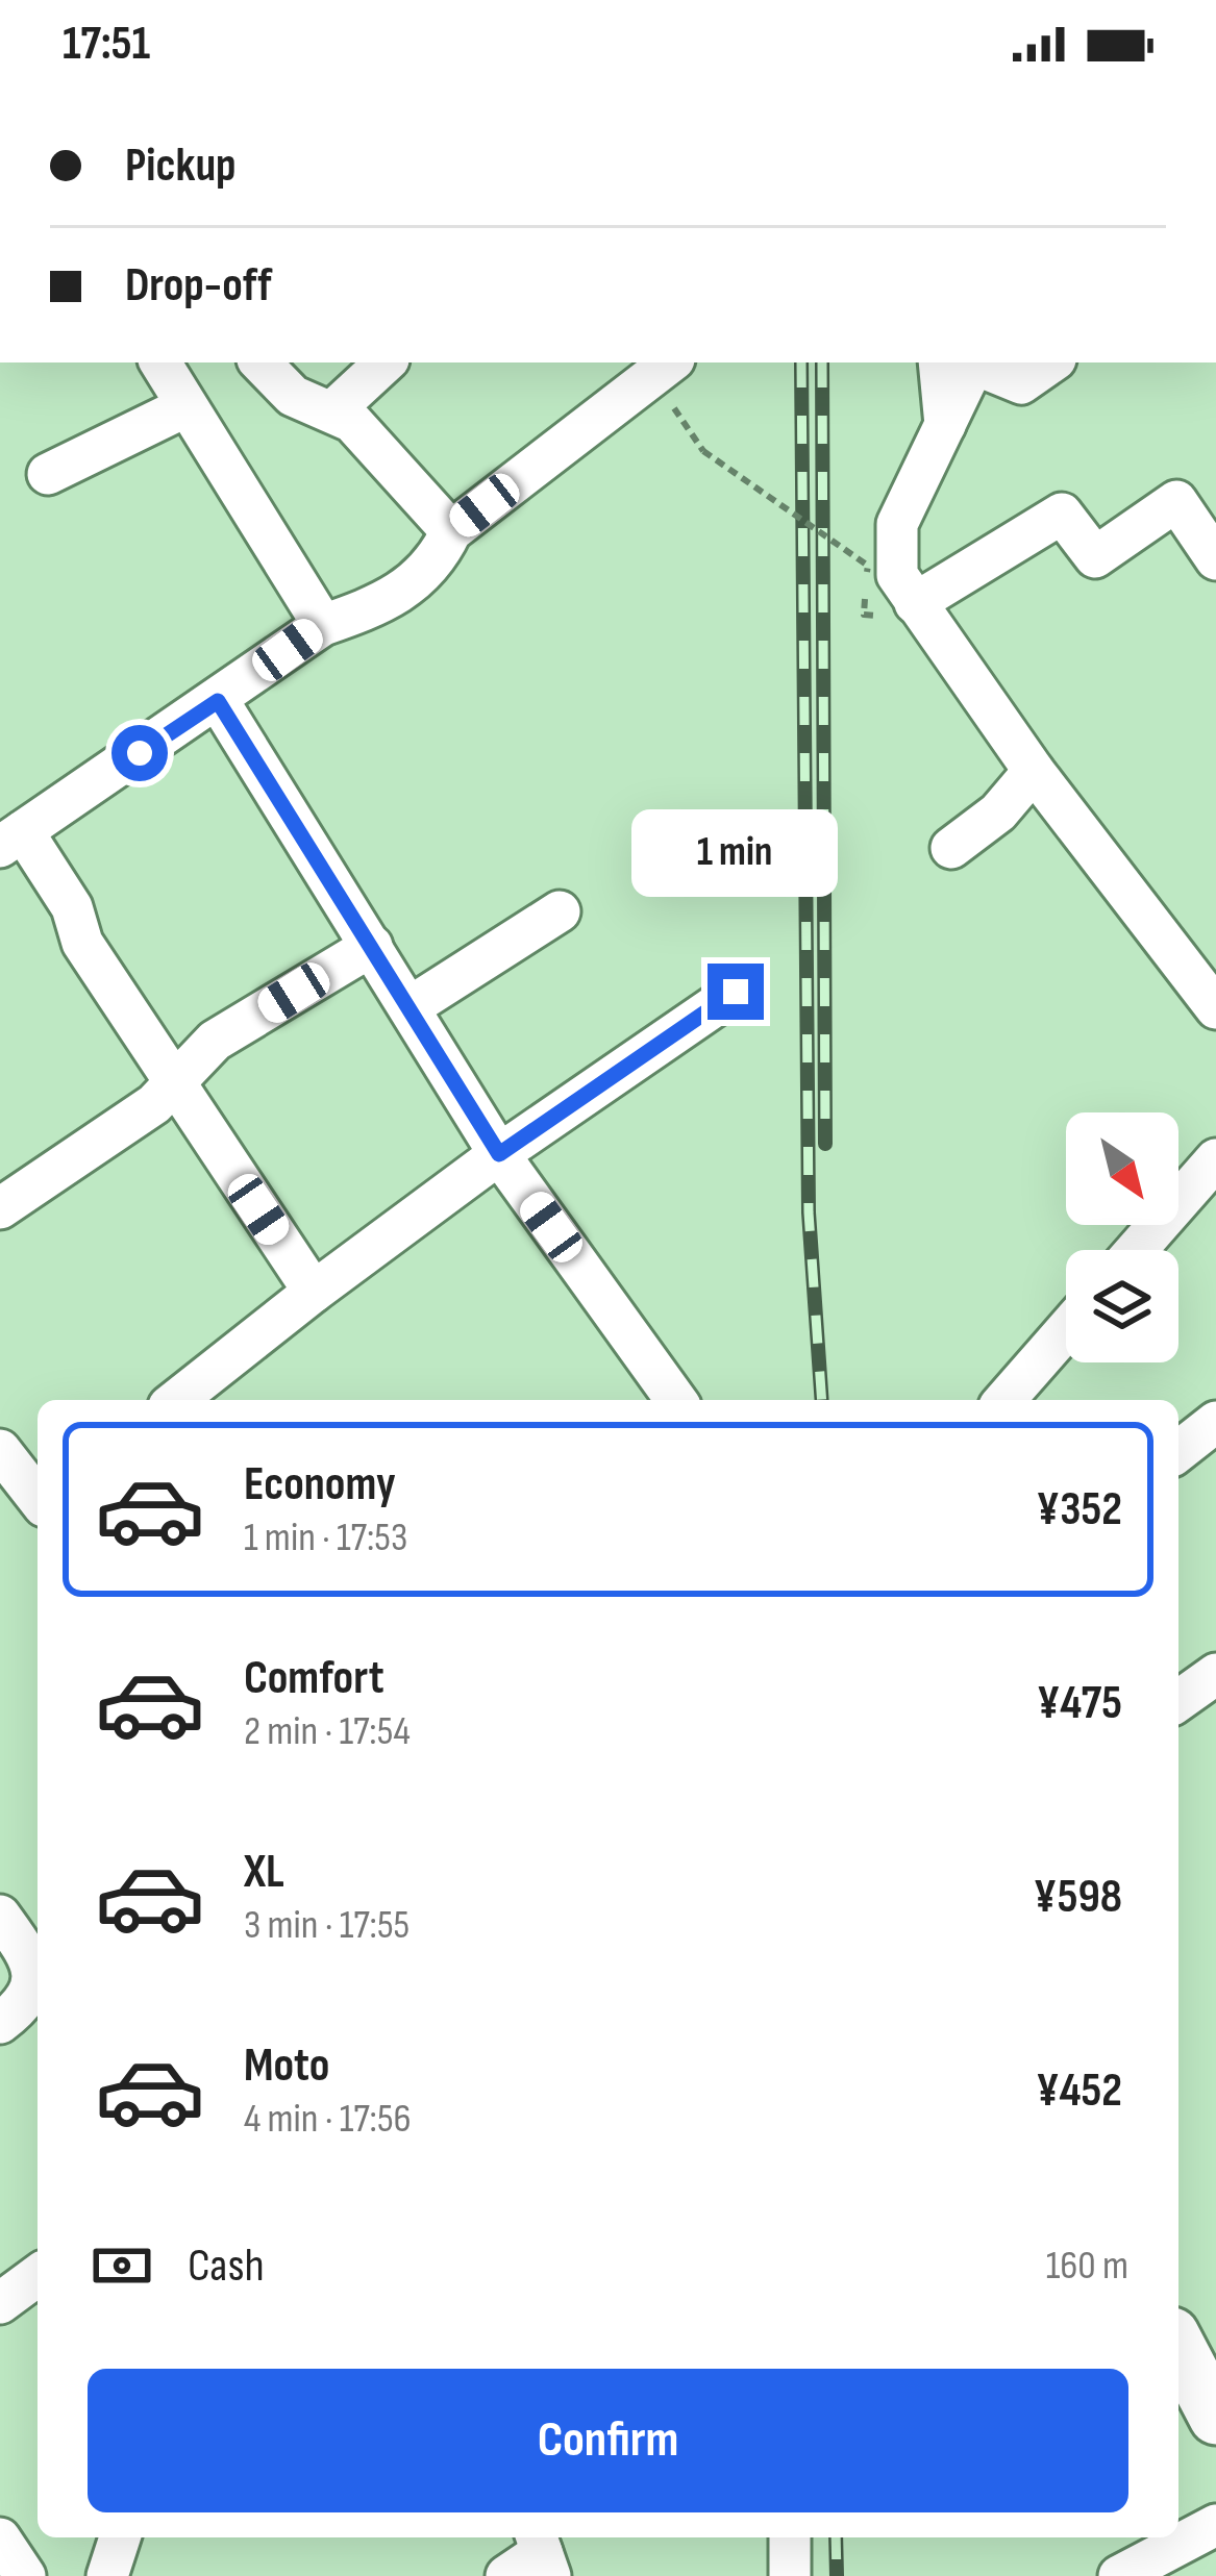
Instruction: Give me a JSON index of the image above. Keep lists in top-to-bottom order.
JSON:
{
  "north": "bottom right",
  "page": {
    "status": "17:51",
    "banner": ["Pickup", "Drop-off"],
    "bubble": "1 min",
    "list": [
      {
        "name": "Economy",
        "note": "1 min · 17:53",
        "value": "¥352"
      },
      {
        "name": "Comfort",
        "note": "2 min · 17:54",
        "value": "¥475"
      },
      {
        "name": "XL",
        "note": "3 min · 17:55",
        "value": "¥598"
      },
      {
        "name": "Moto",
        "note": "4 min · 17:56",
        "value": "¥452"
      }
    ],
    "pay": ["Cash", "160 m"],
    "buttons": "Confirm"
  }
}
